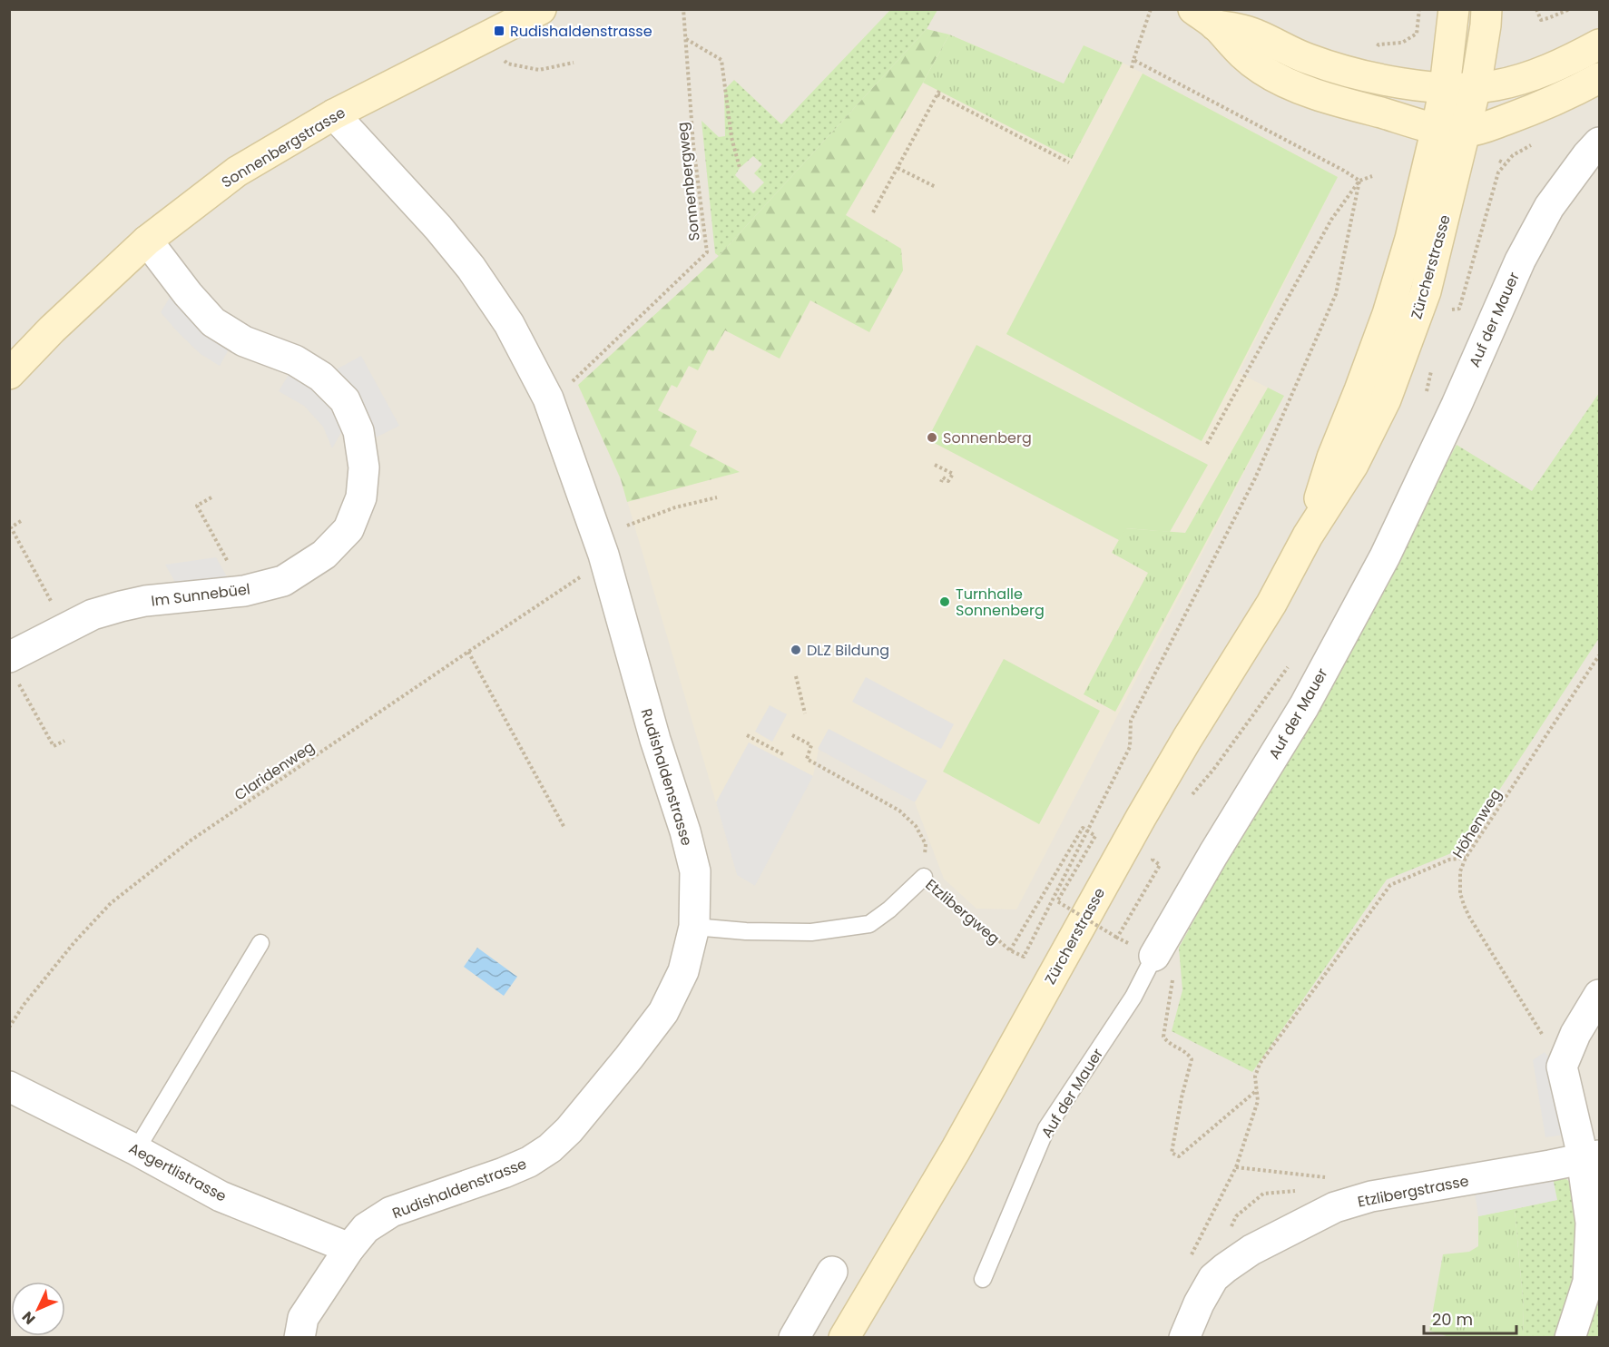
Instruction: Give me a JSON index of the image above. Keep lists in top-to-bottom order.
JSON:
{
  "streets": {
    "main road": ["Sonnenbergstrasse", "Zürcherstrasse"],
    "street": [
      "Auf der Mauer",
      "Im Sunnebüel",
      "Rudishaldenstrasse",
      "Aegertlistrasse",
      "Etzlibergstrasse"
    ],
    "lane": ["Etzlibergweg"],
    "path": ["Sonnenbergweg", "Claridenweg", "Höhenweg"]
  },
  "crossings": [
    ["Sonnenbergstrasse", "Im Sunnebüel"],
    ["Sonnenbergstrasse", "Rudishaldenstrasse"],
    ["Rudishaldenstrasse", "Etzlibergweg"],
    ["Rudishaldenstrasse", "Aegertlistrasse"]
  ],
  "places": {
    "transit": ["Rudishaldenstrasse"],
    "other": ["Sonnenberg", "Turnhalle Sonnenberg", "DLZ Bildung"]
  },
  "scale_bar": "20 m",
  "north": "bottom left"
}
